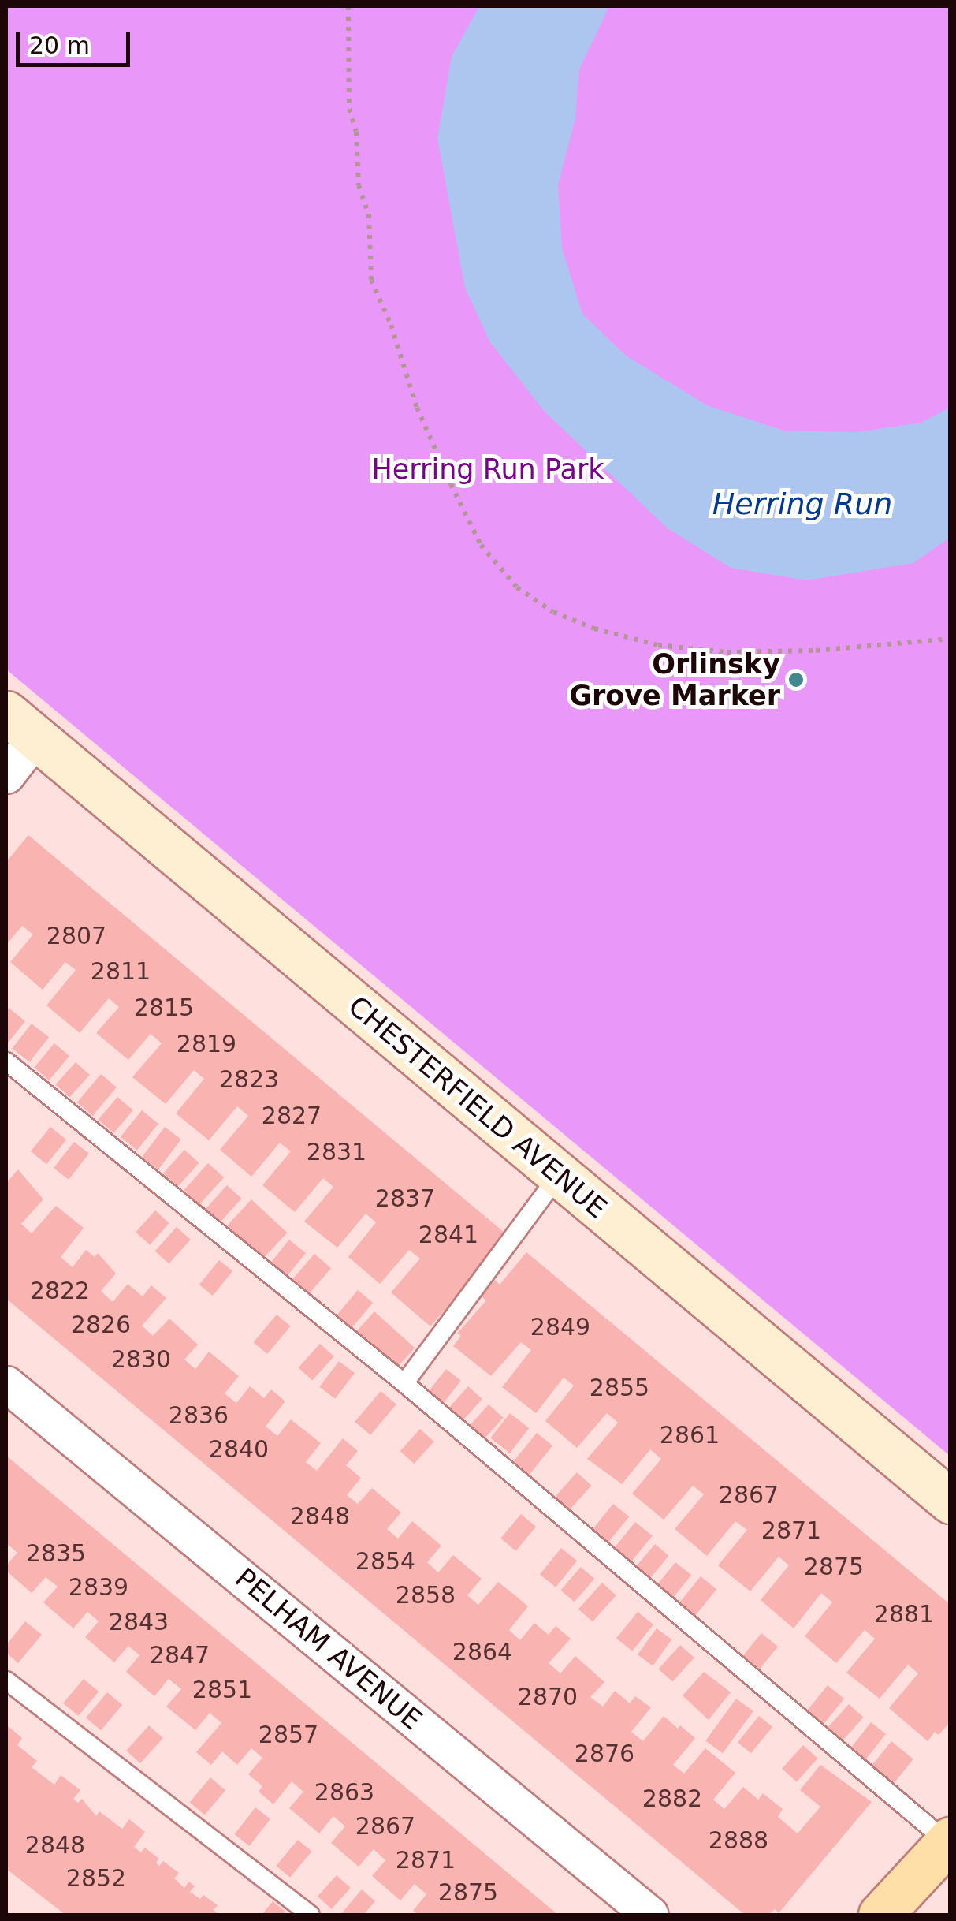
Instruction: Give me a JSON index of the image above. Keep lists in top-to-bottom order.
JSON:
{
  "streets": {
    "street": ["CHESTERFIELD AVENUE", "PELHAM AVENUE"]
  },
  "water": ["Herring Run"],
  "parks": ["Herring Run Park"],
  "places": ["Orlinsky Grove Marker"],
  "house_numbers": [
    "2807",
    "2811",
    "2815",
    "2819",
    "2823",
    "2827",
    "2831",
    "2837",
    "2841",
    "2822",
    "2826",
    "2849",
    "2830",
    "2855",
    "2836",
    "2861",
    "2840",
    "2867",
    "2848",
    "2871",
    "2835",
    "2854",
    "2875",
    "2839",
    "2858",
    "2881",
    "2843",
    "2864",
    "2847",
    "2851",
    "2870",
    "2857",
    "2876",
    "2863",
    "2882",
    "2867",
    "2888",
    "2848",
    "2871",
    "2852",
    "2875"
  ],
  "scale_bar": "20 m"
}
